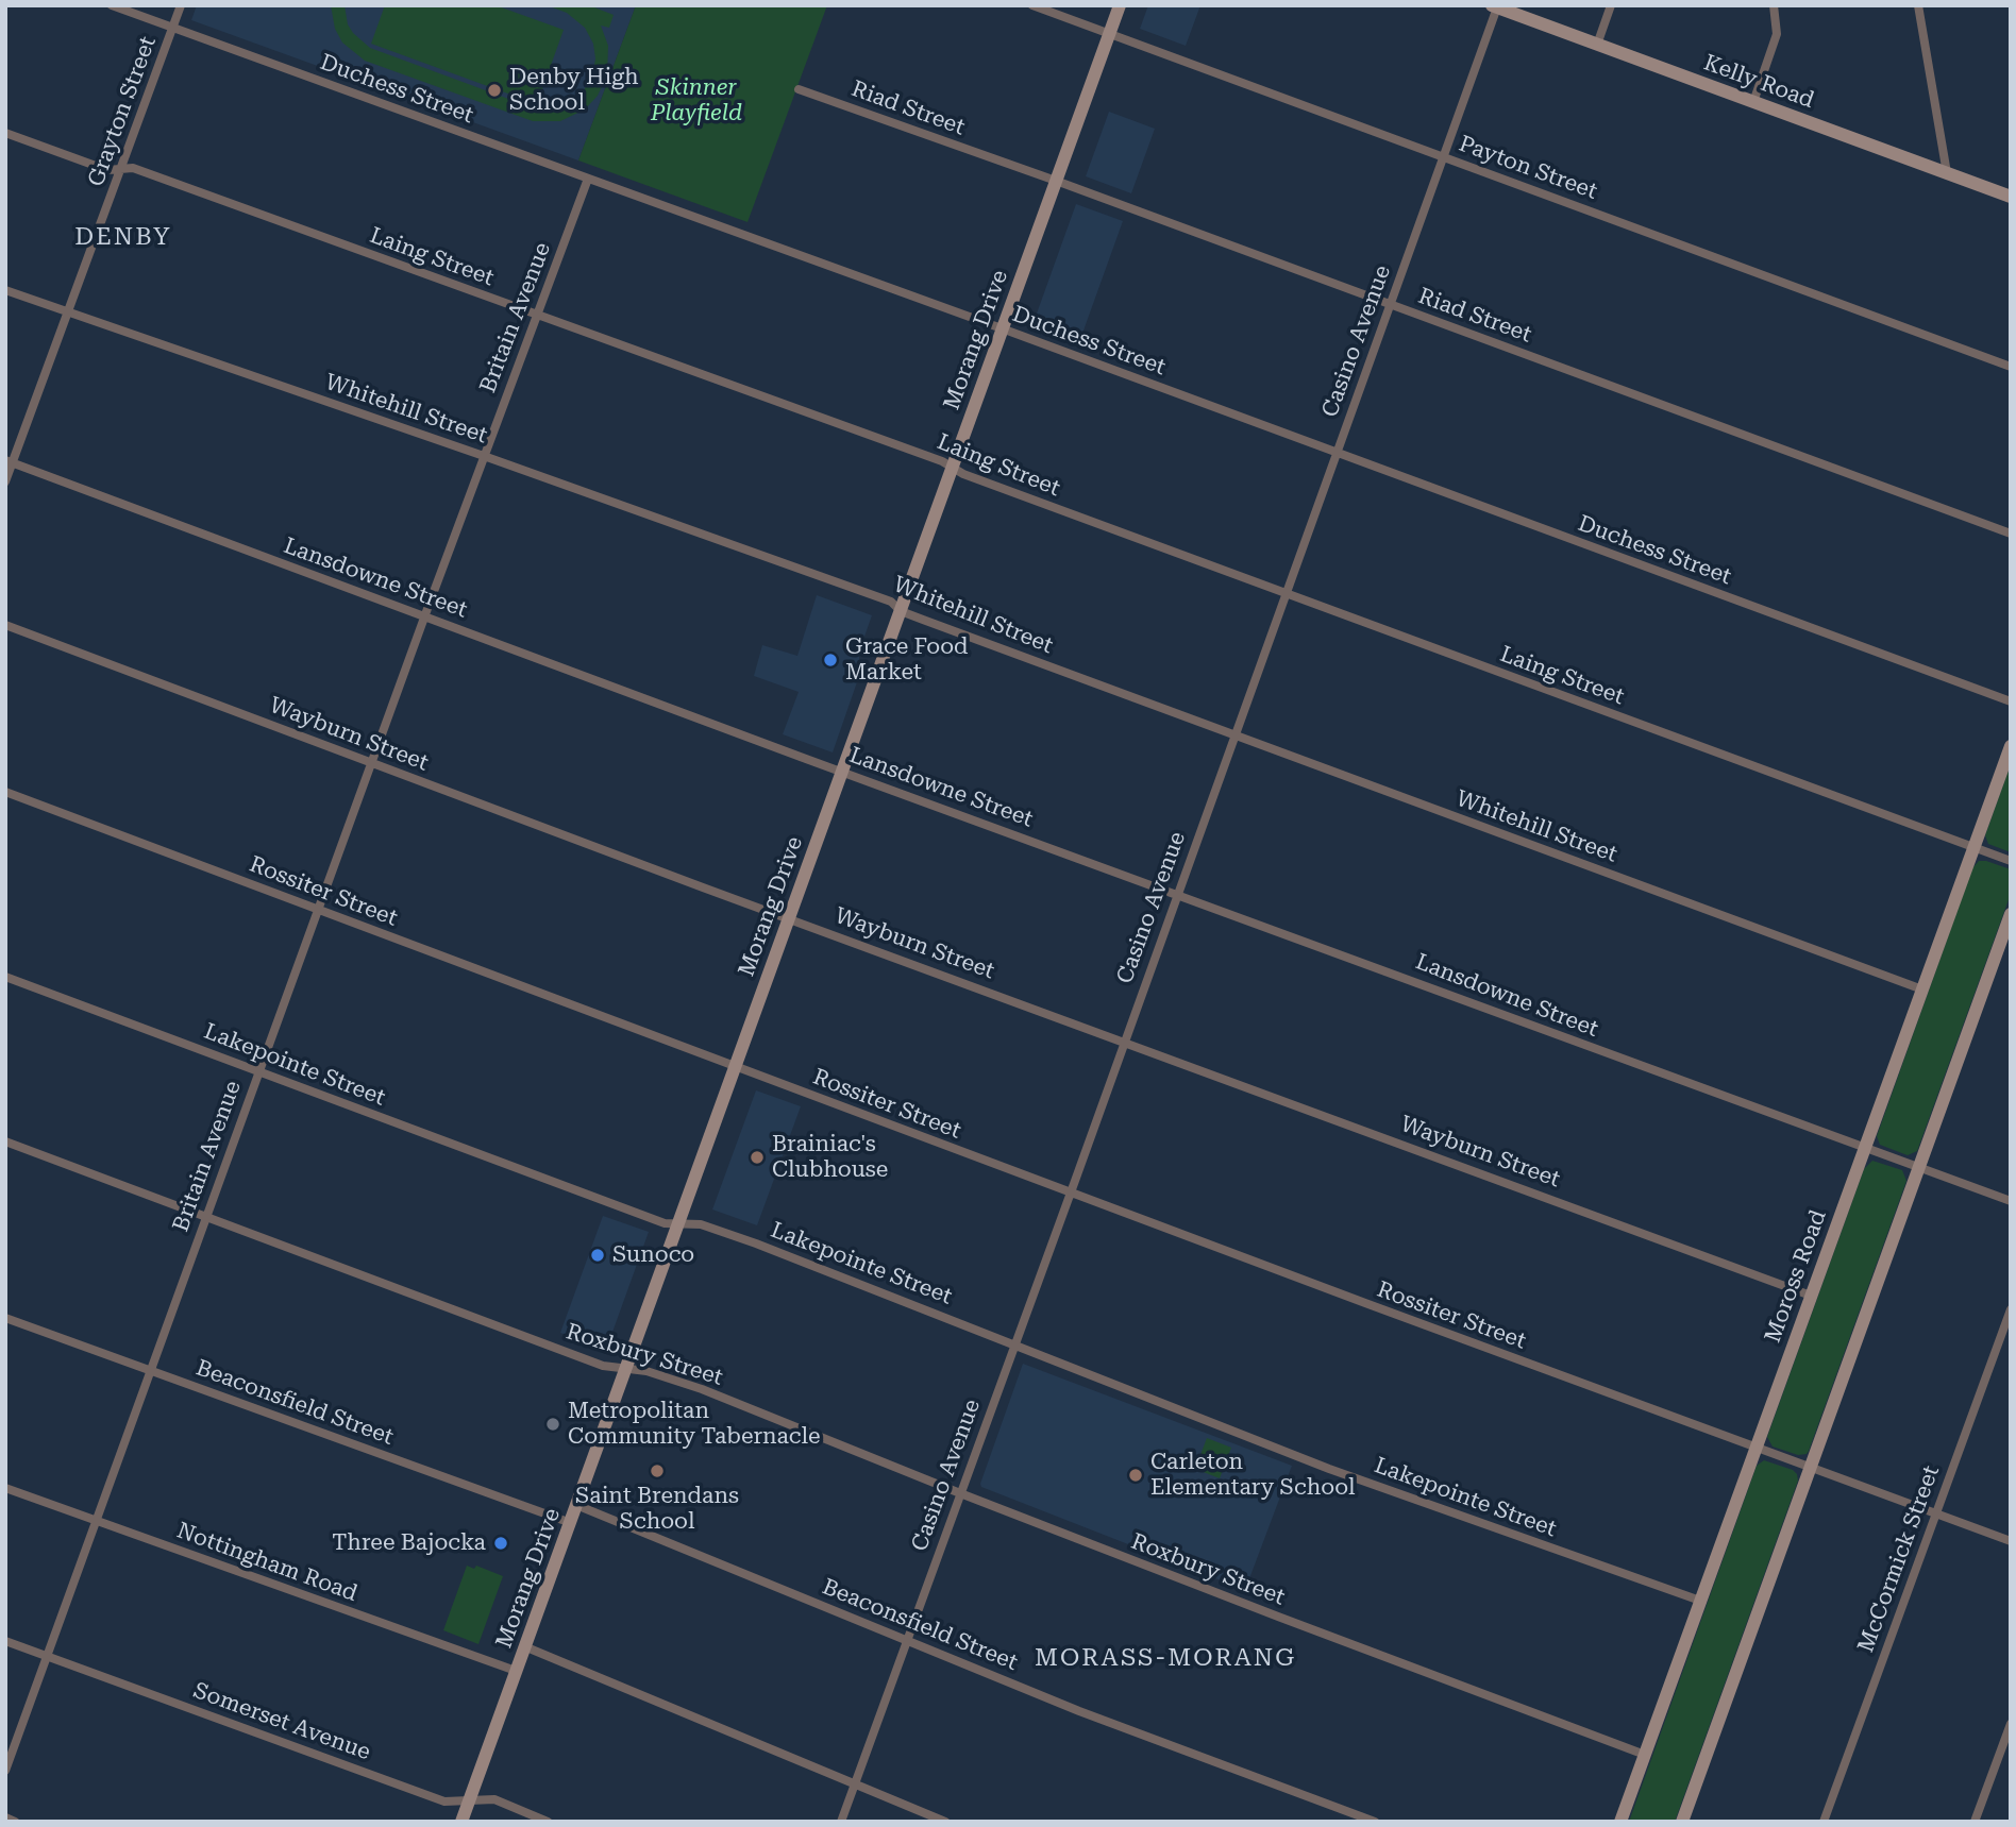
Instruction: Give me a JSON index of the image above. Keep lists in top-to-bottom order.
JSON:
{
  "streets": {
    "street": [
      "Kelly Road",
      "Duchess Street",
      "Riad Street",
      "Grayton Street",
      "Payton Street",
      "Laing Street",
      "Britain Avenue",
      "Morang Drive",
      "Casino Avenue",
      "Whitehill Street",
      "Lansdowne Street",
      "Wayburn Street",
      "Rossiter Street",
      "Lakepointe Street",
      "Moross Road",
      "Roxbury Street",
      "Beaconsfield Street",
      "McCormick Street",
      "Nottingham Road",
      "Somerset Avenue"
    ]
  },
  "crossings": [
    ["Kelly Road", "Casino Avenue"],
    ["Duchess Street", "Grayton Street"],
    ["Duchess Street", "Britain Avenue"],
    ["Duchess Street", "Morang Drive"],
    ["Duchess Street", "Casino Avenue"],
    ["Riad Street", "Morang Drive"],
    ["Riad Street", "Casino Avenue"],
    ["Grayton Street", "Laing Street"],
    ["Grayton Street", "Whitehill Street"],
    ["Grayton Street", "Lansdowne Street"],
    ["Payton Street", "Morang Drive"],
    ["Payton Street", "Casino Avenue"],
    ["Laing Street", "Britain Avenue"],
    ["Laing Street", "Morang Drive"],
    ["Laing Street", "Casino Avenue"],
    ["Laing Street", "Moross Road"],
    ["Britain Avenue", "Whitehill Street"],
    ["Britain Avenue", "Lansdowne Street"],
    ["Britain Avenue", "Wayburn Street"],
    ["Britain Avenue", "Rossiter Street"],
    ["Britain Avenue", "Lakepointe Street"],
    ["Britain Avenue", "Roxbury Street"],
    ["Britain Avenue", "Beaconsfield Street"],
    ["Britain Avenue", "Nottingham Road"],
    ["Britain Avenue", "Somerset Avenue"],
    ["Morang Drive", "Whitehill Street"],
    ["Morang Drive", "Lansdowne Street"],
    ["Morang Drive", "Wayburn Street"],
    ["Morang Drive", "Rossiter Street"],
    ["Morang Drive", "Lakepointe Street"],
    ["Morang Drive", "Roxbury Street"],
    ["Morang Drive", "Beaconsfield Street"],
    ["Morang Drive", "Nottingham Road"],
    ["Morang Drive", "Somerset Avenue"],
    ["Casino Avenue", "Whitehill Street"],
    ["Casino Avenue", "Lansdowne Street"],
    ["Casino Avenue", "Wayburn Street"],
    ["Casino Avenue", "Rossiter Street"],
    ["Casino Avenue", "Lakepointe Street"],
    ["Casino Avenue", "Roxbury Street"],
    ["Casino Avenue", "Beaconsfield Street"],
    ["Whitehill Street", "Moross Road"],
    ["Lansdowne Street", "Moross Road"],
    ["Wayburn Street", "Moross Road"],
    ["Rossiter Street", "Moross Road"],
    ["Rossiter Street", "McCormick Street"],
    ["Lakepointe Street", "Moross Road"],
    ["Moross Road", "Roxbury Street"]
  ],
  "districts": ["DENBY", "MORASS-MORANG"],
  "parks": ["Skinner Playfield"],
  "places": [
    "Denby High School",
    "Grace Food Market",
    "Brainiac's Clubhouse",
    "Sunoco",
    "Metropolitan Community Tabernacle",
    "Saint Brendans School",
    "Carleton Elementary School",
    "Three Bajocka"
  ]
}
